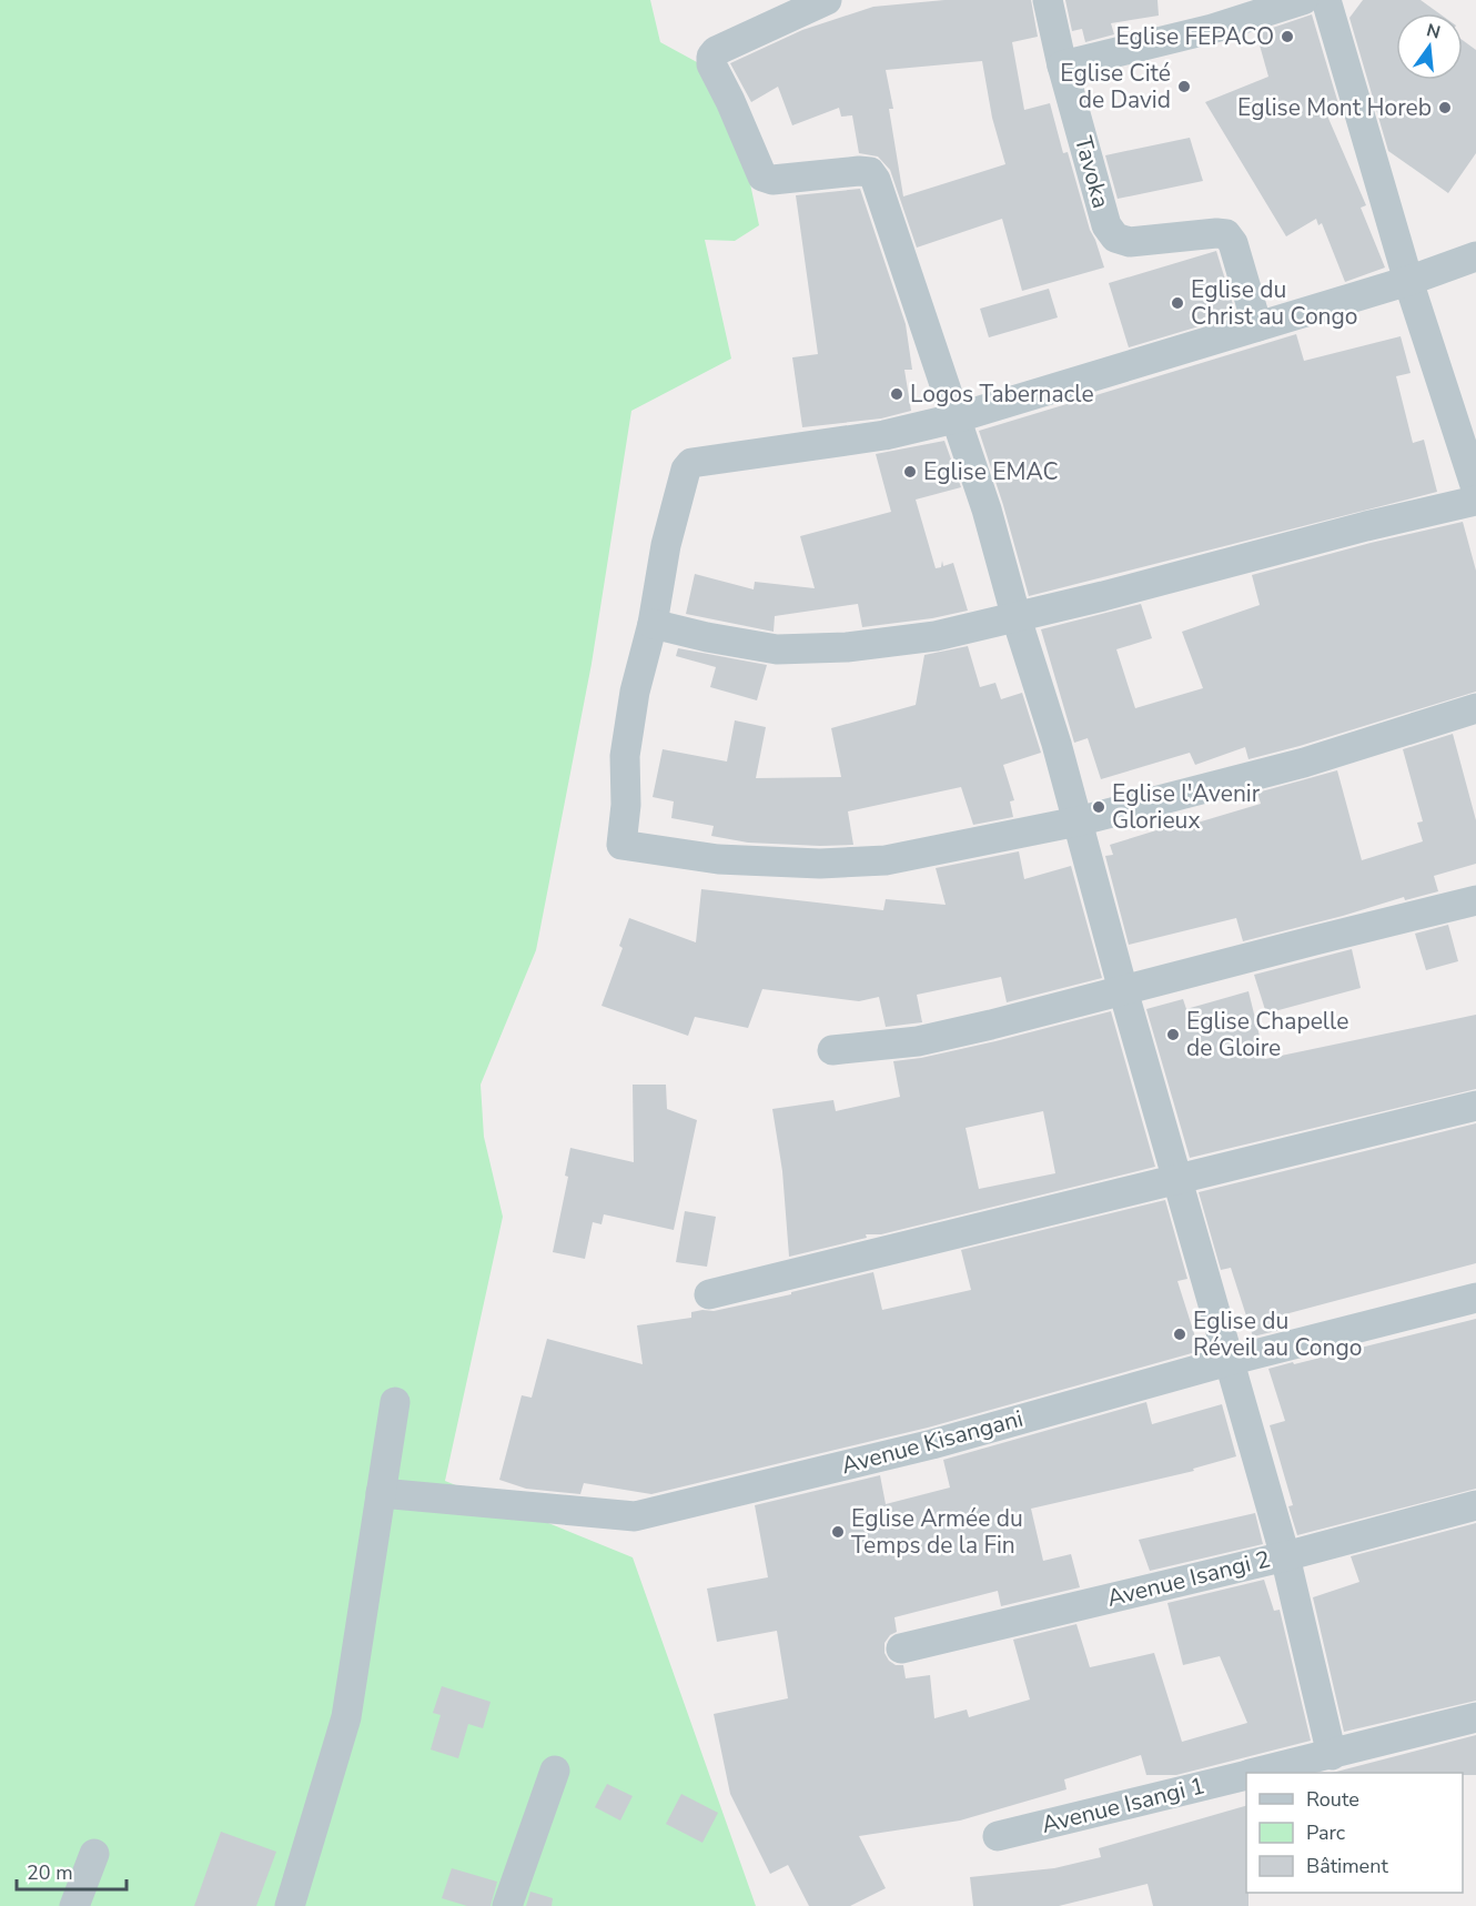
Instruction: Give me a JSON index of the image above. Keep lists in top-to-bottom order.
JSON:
{
  "streets": {
    "street": [
      "Tavoka",
      "Avenue Kisangani",
      "Avenue Isangi 2",
      "Avenue Isangi 1"
    ]
  },
  "places": [
    "Eglise FEPACO",
    "Eglise Cité de David",
    "Eglise Mont Horeb",
    "Eglise du Christ au Congo",
    "Logos Tabernacle",
    "Eglise EMAC",
    "Eglise l'Avenir Glorieux",
    "Eglise Chapelle de Gloire",
    "Eglise du Réveil au Congo",
    "Eglise Armée du Temps de la Fin"
  ],
  "legend": ["Route", "Parc", "Bâtiment"],
  "scale_bar": "20 m",
  "north": "top"
}
